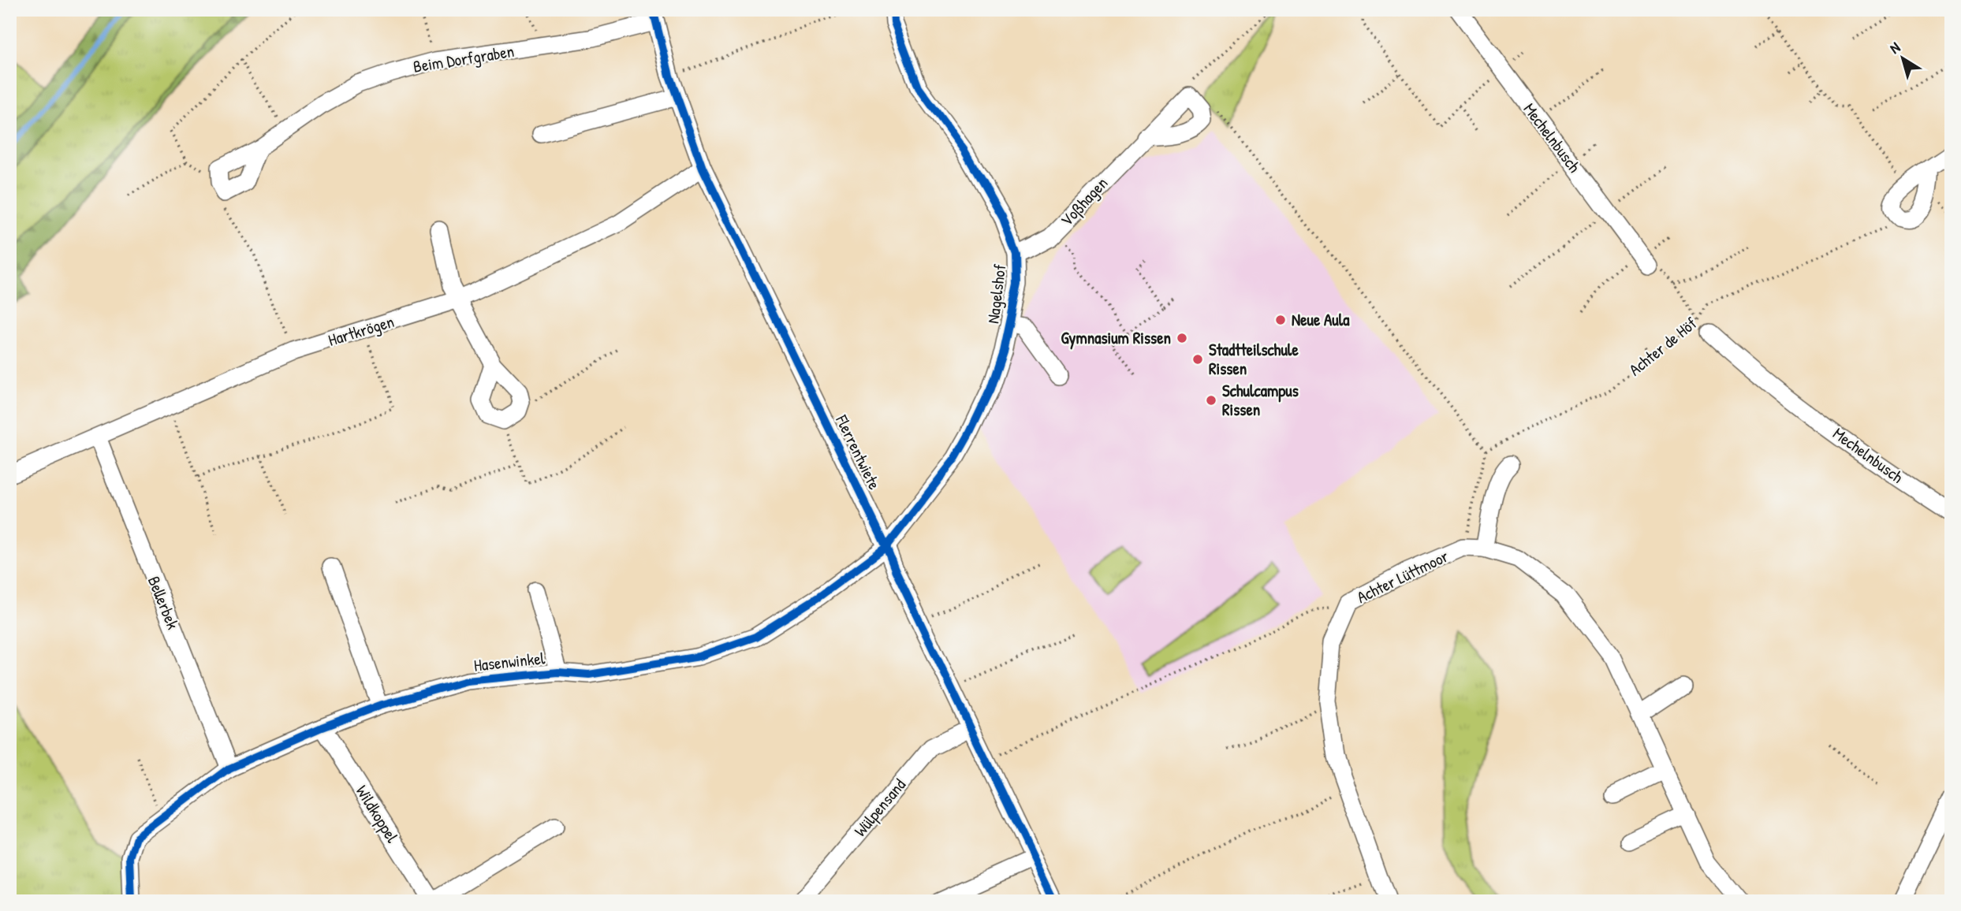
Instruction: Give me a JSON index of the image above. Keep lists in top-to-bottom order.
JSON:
{
  "streets": {
    "street": [
      "Beim Dorfgraben",
      "Mechelnbusch",
      "Voßhagen",
      "Nagelshof",
      "Hartkrögen",
      "Flerrentwiete",
      "Achter Lüttmoor",
      "Bellerbek",
      "Hasenwinkel",
      "Wülpensand",
      "Wildkoppel"
    ],
    "path": ["Achter de Höf"]
  },
  "crossings": [
    ["Beim Dorfgraben", "Flerrentwiete"],
    ["Mechelnbusch", "Achter de Höf"],
    ["Voßhagen", "Nagelshof"],
    ["Nagelshof", "Flerrentwiete"],
    ["Nagelshof", "Hasenwinkel"],
    ["Hartkrögen", "Flerrentwiete"],
    ["Hartkrögen", "Bellerbek"],
    ["Flerrentwiete", "Hasenwinkel"],
    ["Flerrentwiete", "Wülpensand"],
    ["Bellerbek", "Hasenwinkel"],
    ["Hasenwinkel", "Wildkoppel"]
  ],
  "places": [
    "Neue Aula",
    "Gymnasium Rissen",
    "Stadtteilschule Rissen",
    "Schulcampus Rissen"
  ],
  "north": "top left"
}
